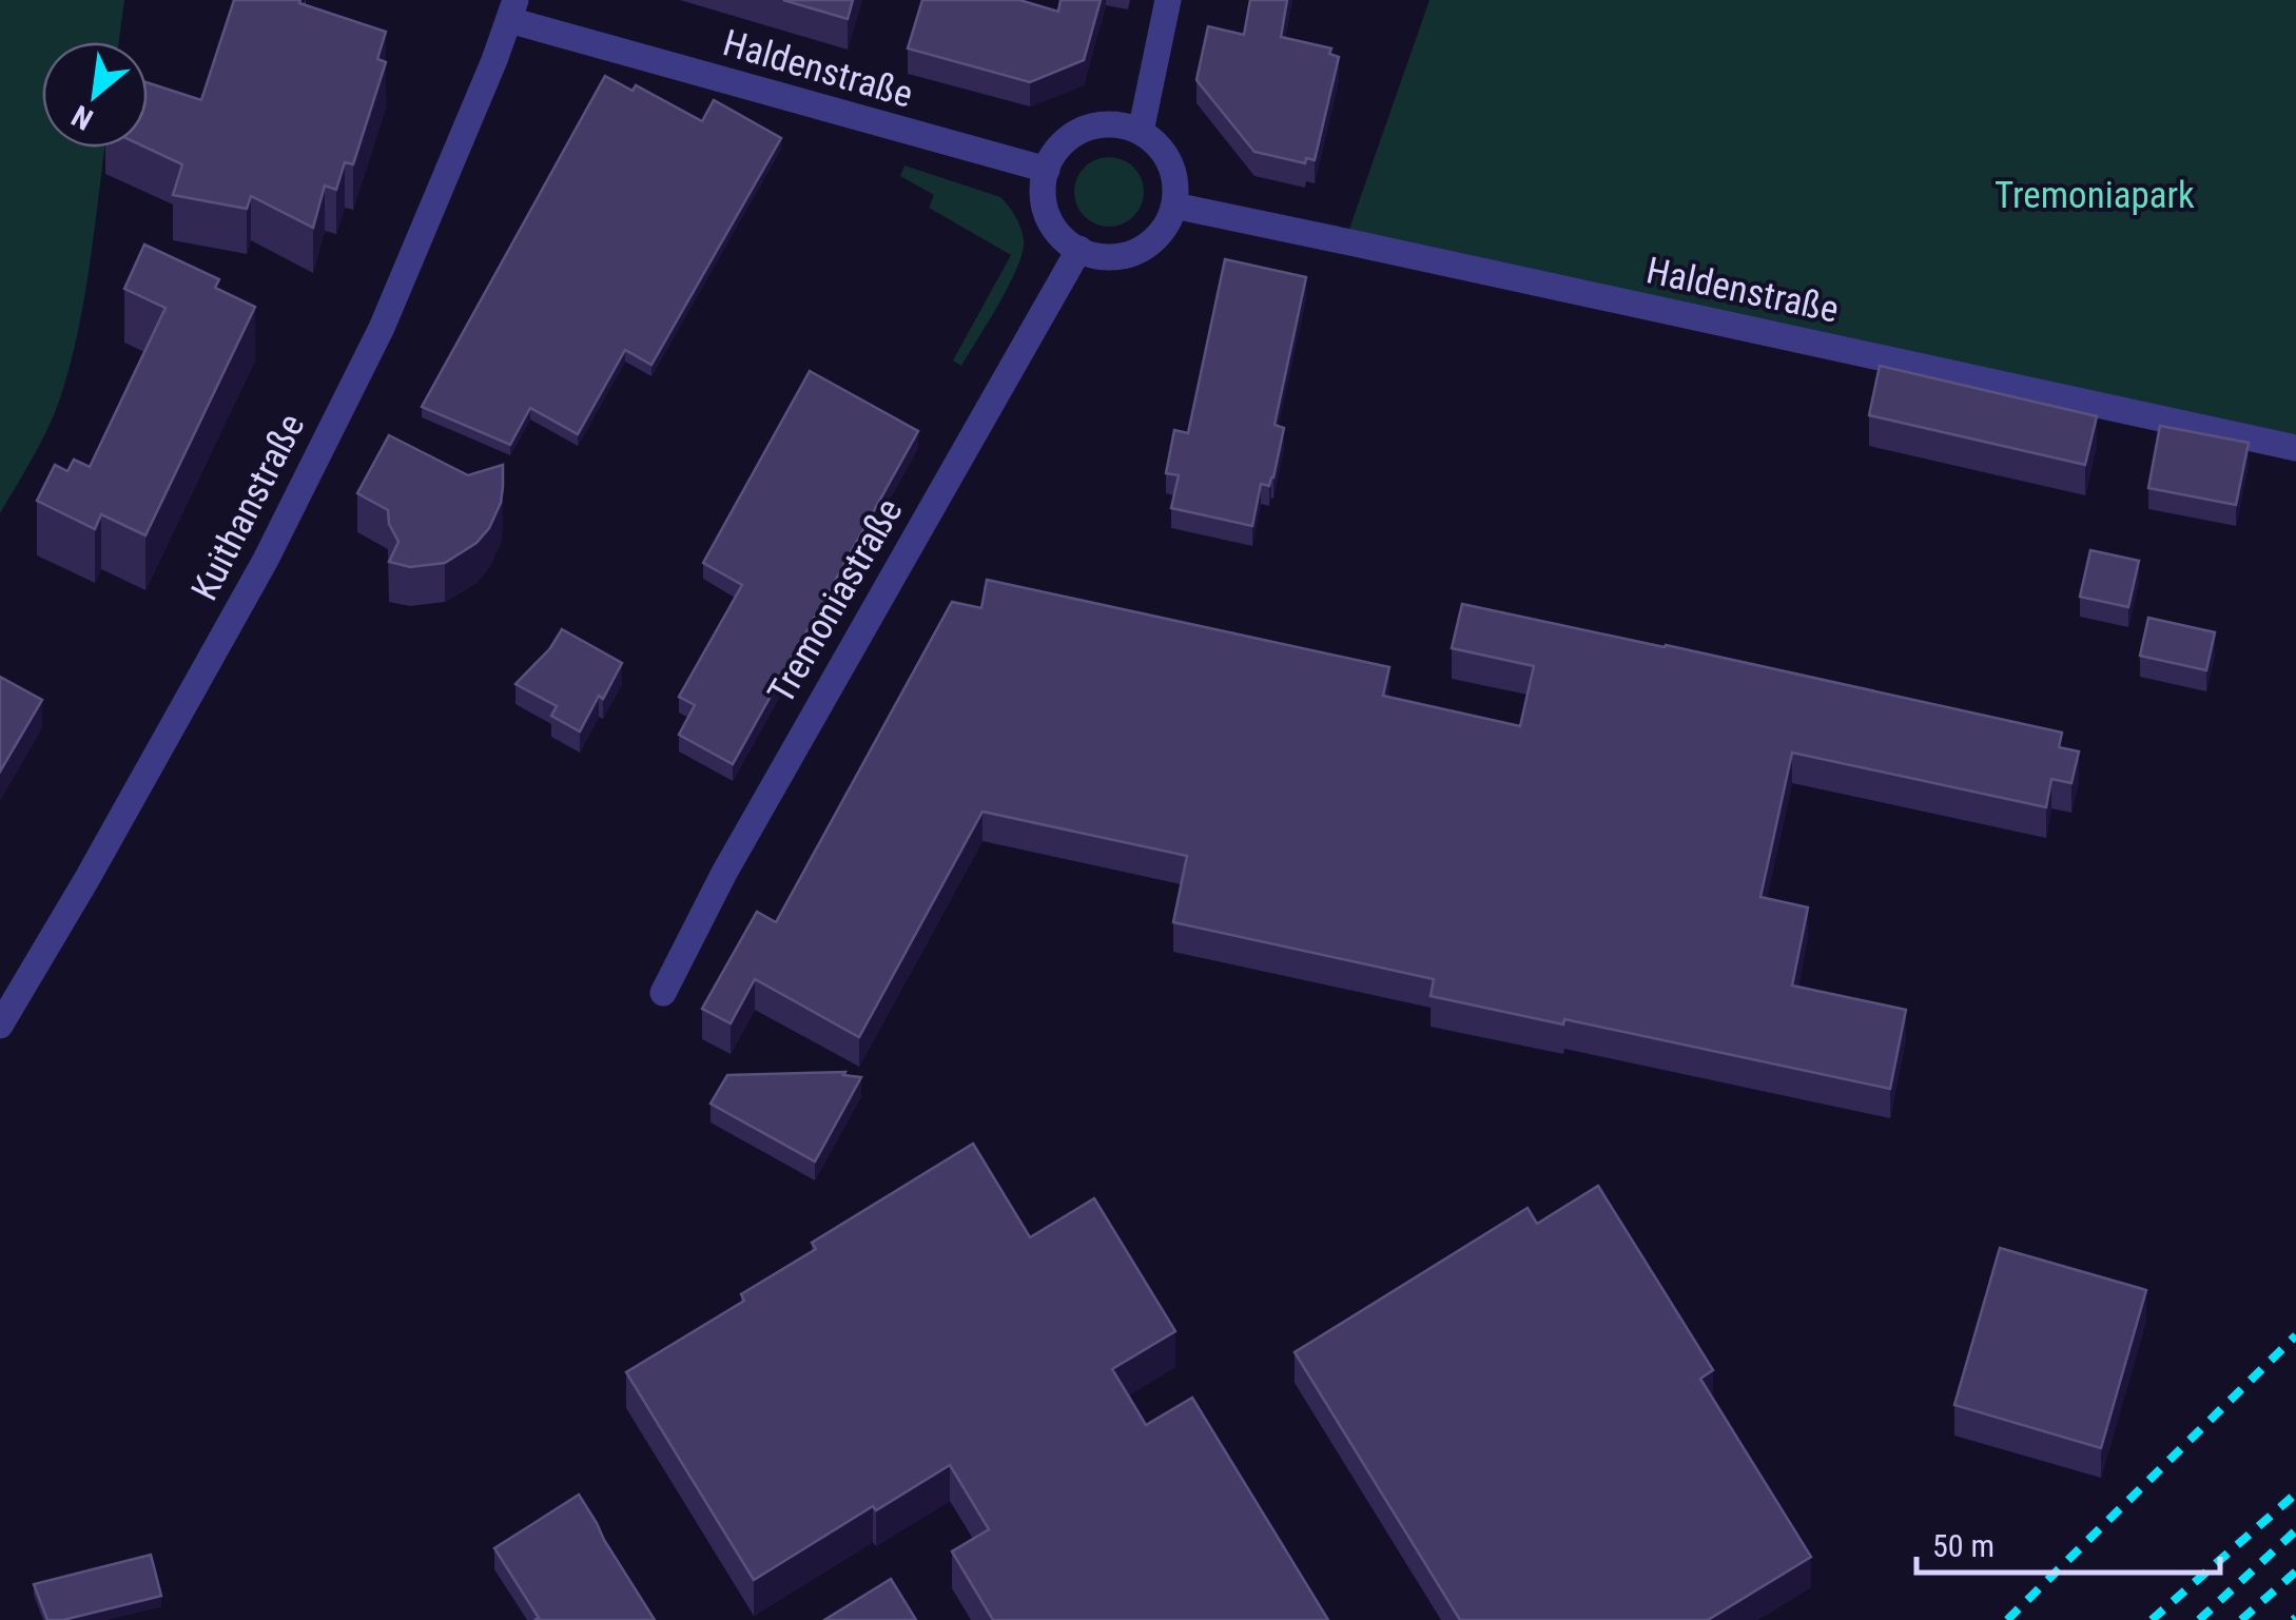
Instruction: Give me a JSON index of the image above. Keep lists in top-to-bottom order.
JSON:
{
  "streets": {
    "street": ["Haldenstraße", "Kuithanstraße", "Tremoniastraße"]
  },
  "crossings": [
    ["Haldenstraße", "Kuithanstraße"],
    ["Haldenstraße", "Tremoniastraße"]
  ],
  "parks": ["Tremoniapark"],
  "scale_bar": "50 m",
  "north": "bottom left"
}
